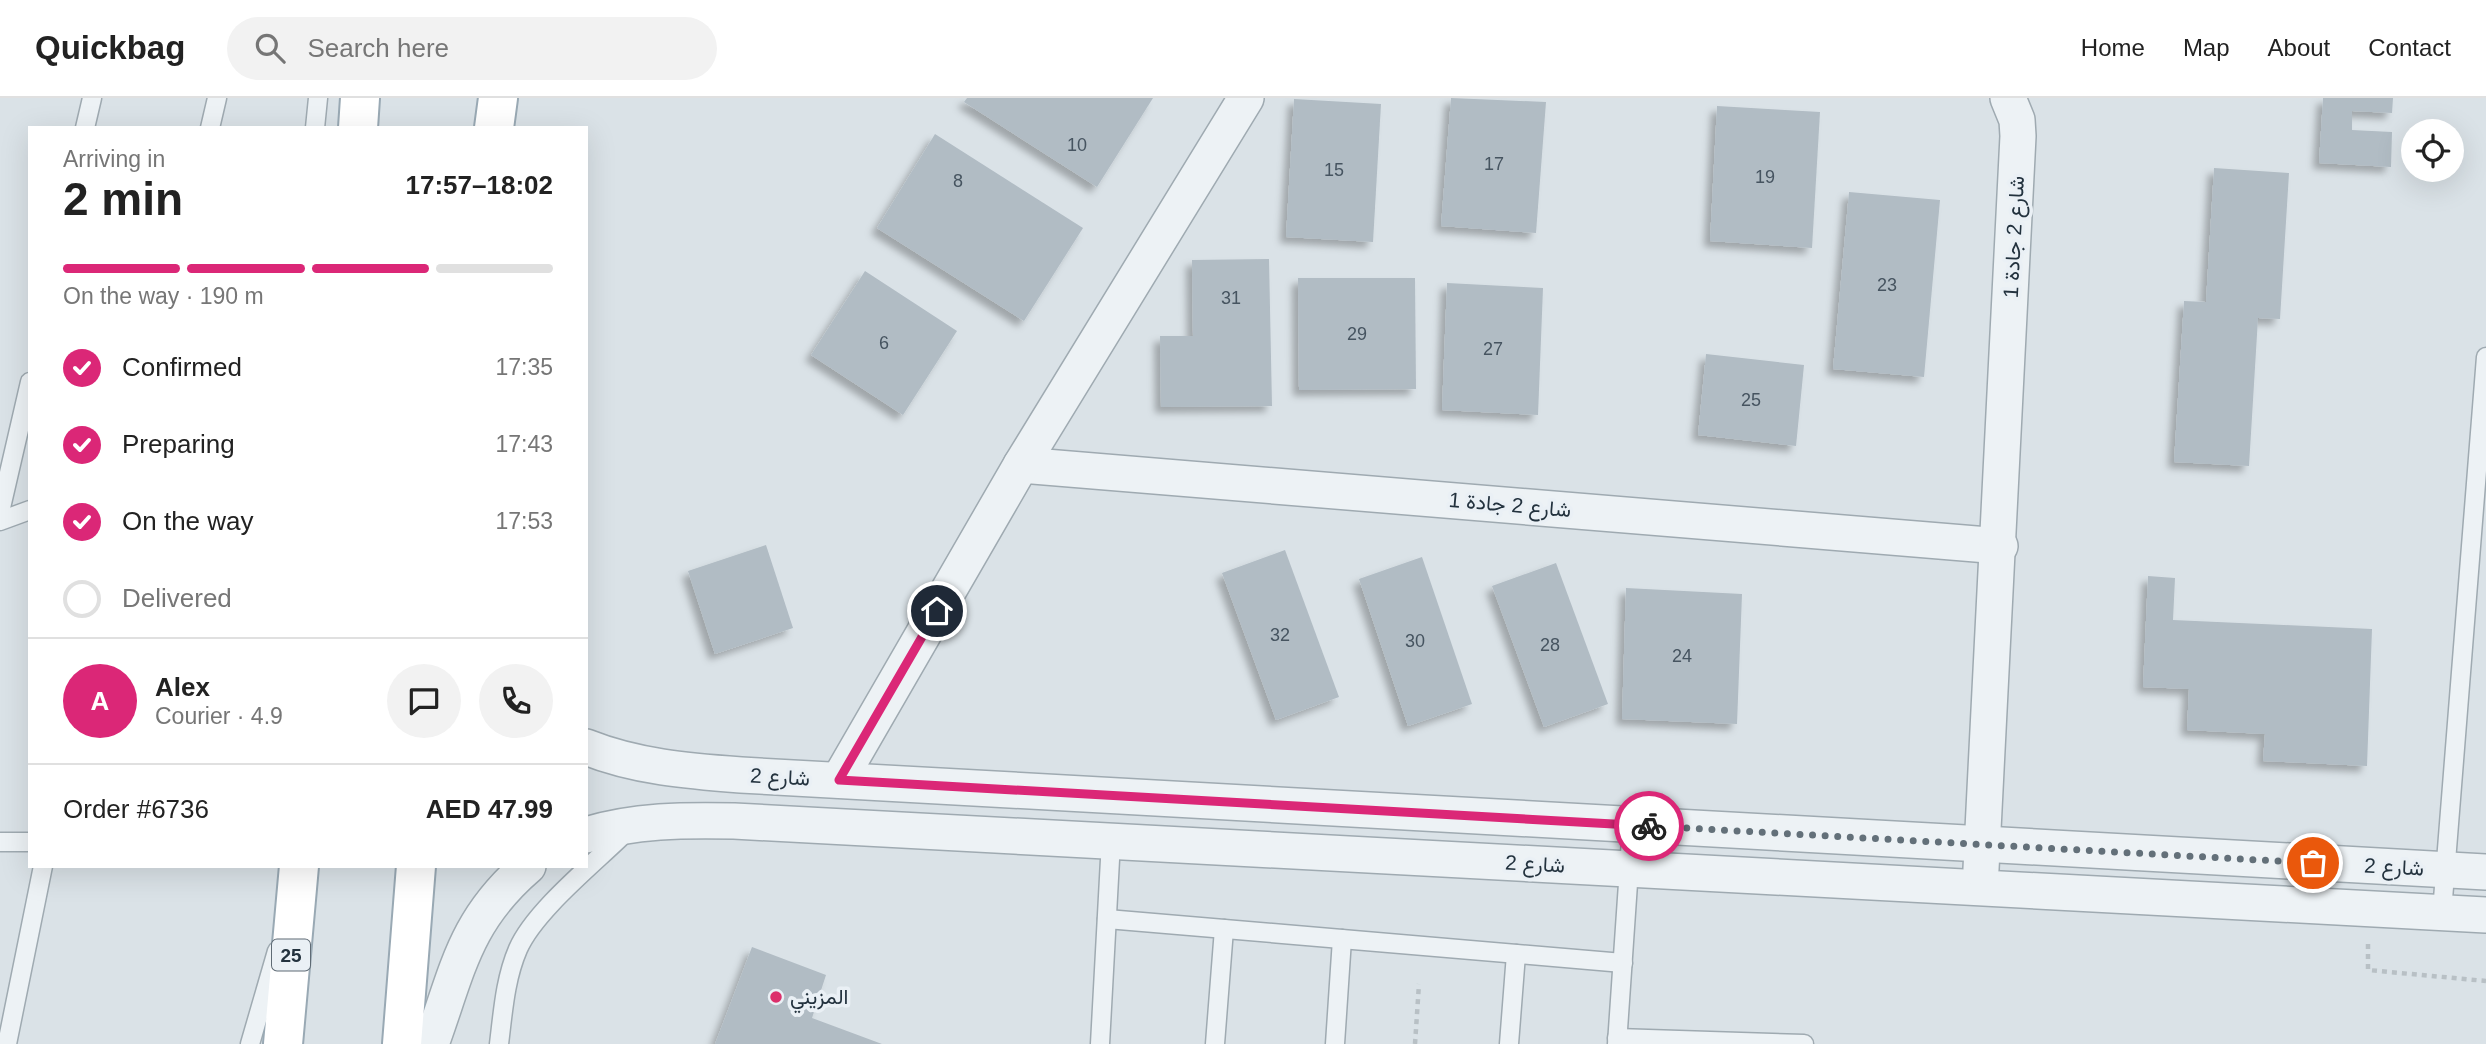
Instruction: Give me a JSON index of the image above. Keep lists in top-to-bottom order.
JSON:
{
  "streets": {
    "main road": ["25"],
    "street": ["شارع 2 جادة 1", "شارع 2"]
  },
  "crossings": [
    ["شارع 2 جادة 1", "شارع 2"]
  ],
  "places": ["المزيني"],
  "house_numbers": [
    "10",
    "17",
    "15",
    "19",
    "8",
    "23",
    "31",
    "29",
    "6",
    "27",
    "25",
    "32",
    "30",
    "28",
    "24"
  ],
  "page": {
    "header": "Quickbag",
    "search": "Search here",
    "nav": [
      "Home",
      "Map",
      "About",
      "Contact"
    ],
    "heading": ["2 min", "Arriving in", "17:57–18:02"],
    "panel": [
      "Alex",
      "Courier · 4.9",
      "Order #6736",
      "AED 47.99"
    ],
    "bar": "On the way · 190 m",
    "list": [
      ["Confirmed", "17:35"],
      ["Preparing", "17:43"],
      ["On the way", "17:53"],
      "Delivered"
    ],
    "round": "A"
  }
}
